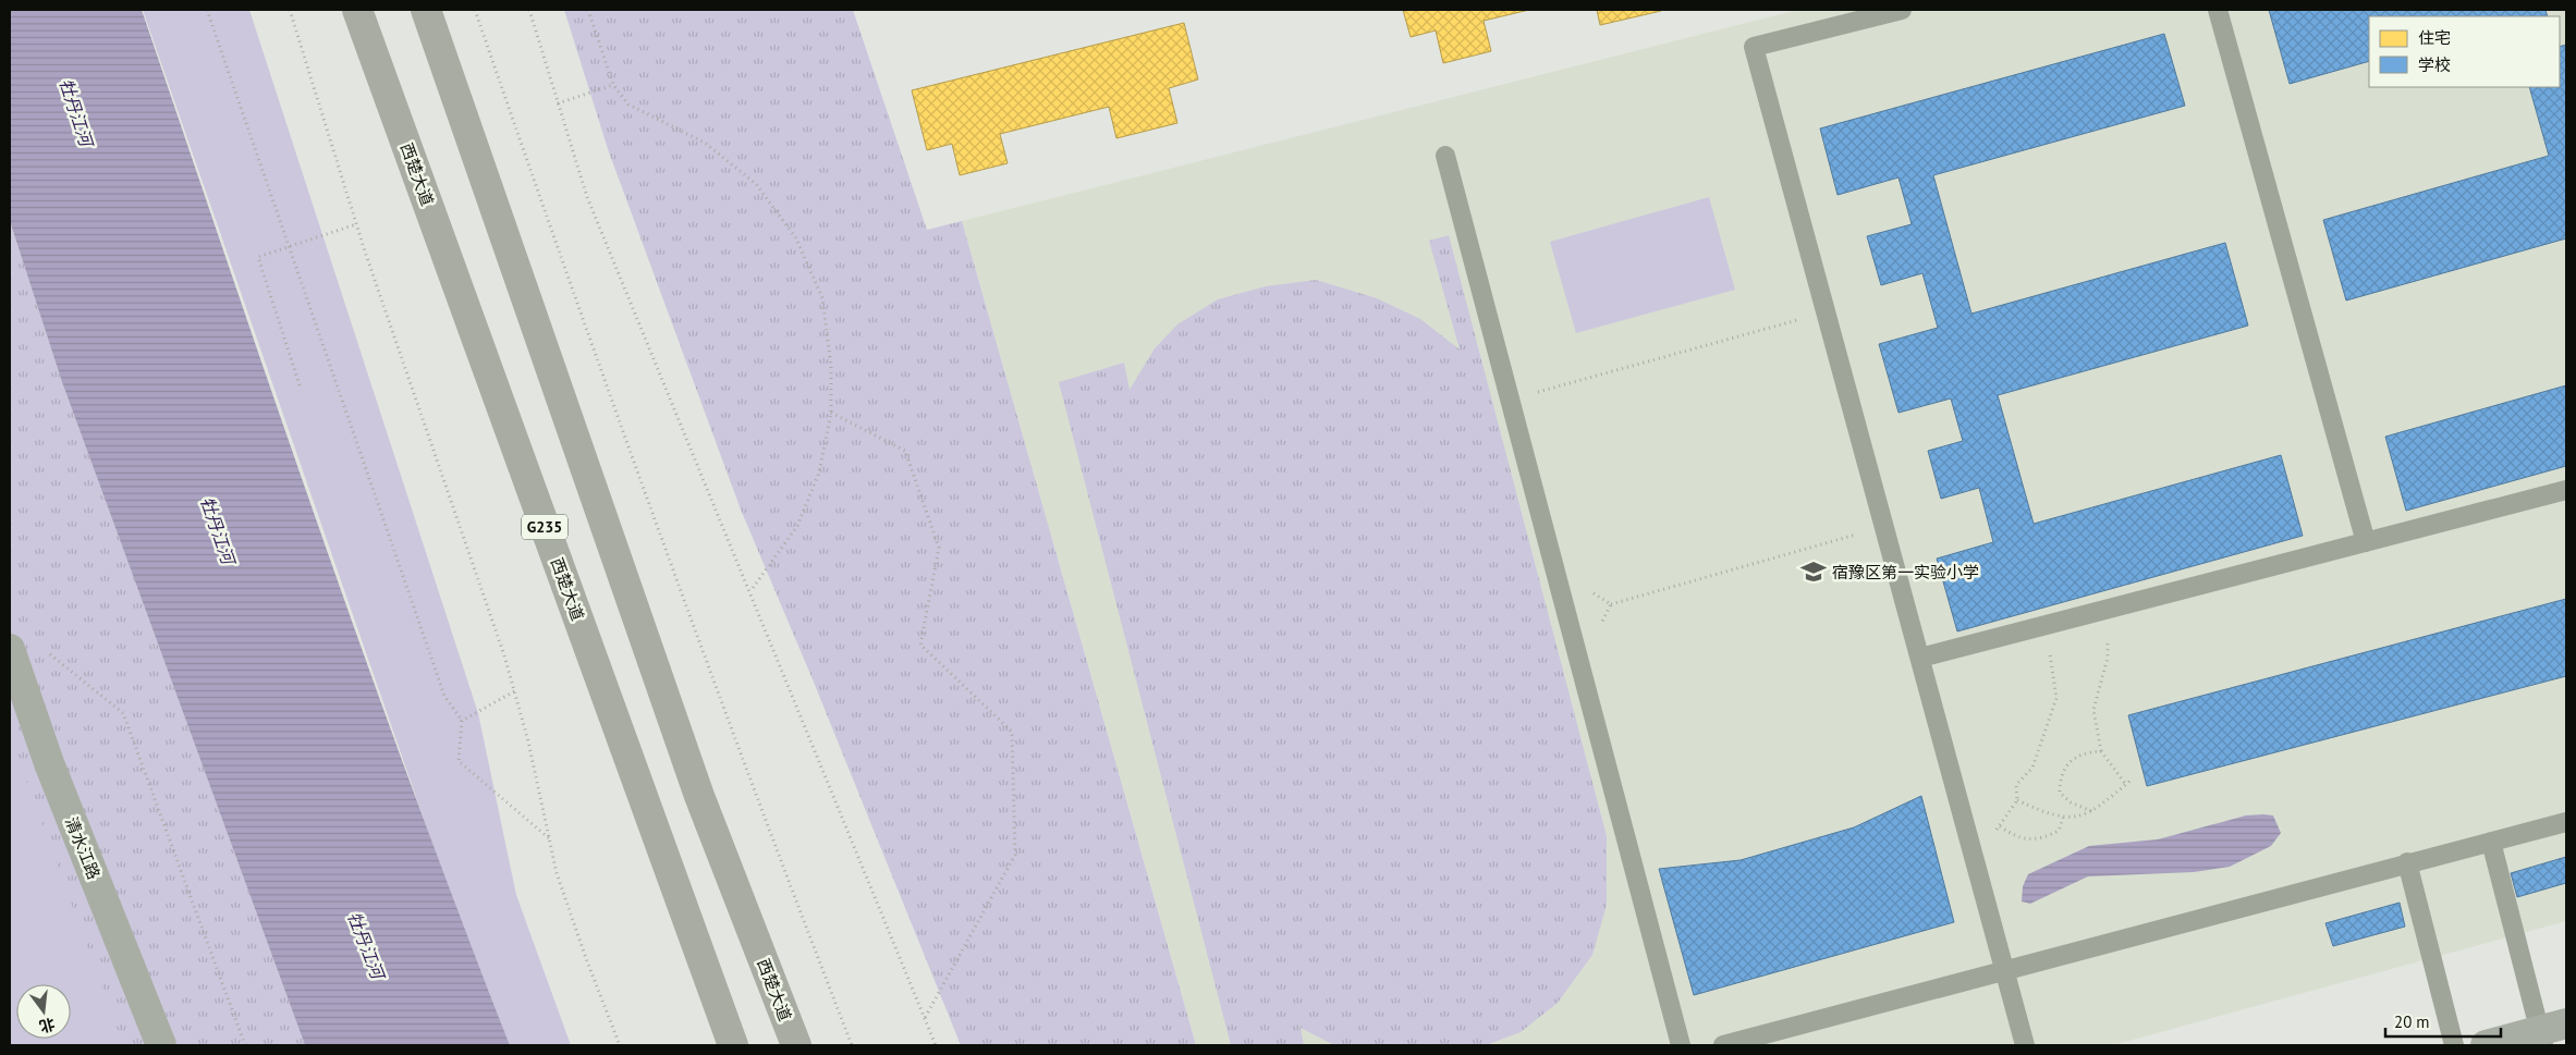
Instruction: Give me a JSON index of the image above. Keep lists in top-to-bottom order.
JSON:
{
  "streets": {
    "highway": ["西楚大道", "G235"],
    "street": ["清水江路"]
  },
  "water": ["牡丹江河"],
  "places": {
    "school or university": ["宿豫区第一实验小学"]
  },
  "legend": ["住宅", "学校"],
  "scale_bar": "20 m",
  "north": "bottom"
}
